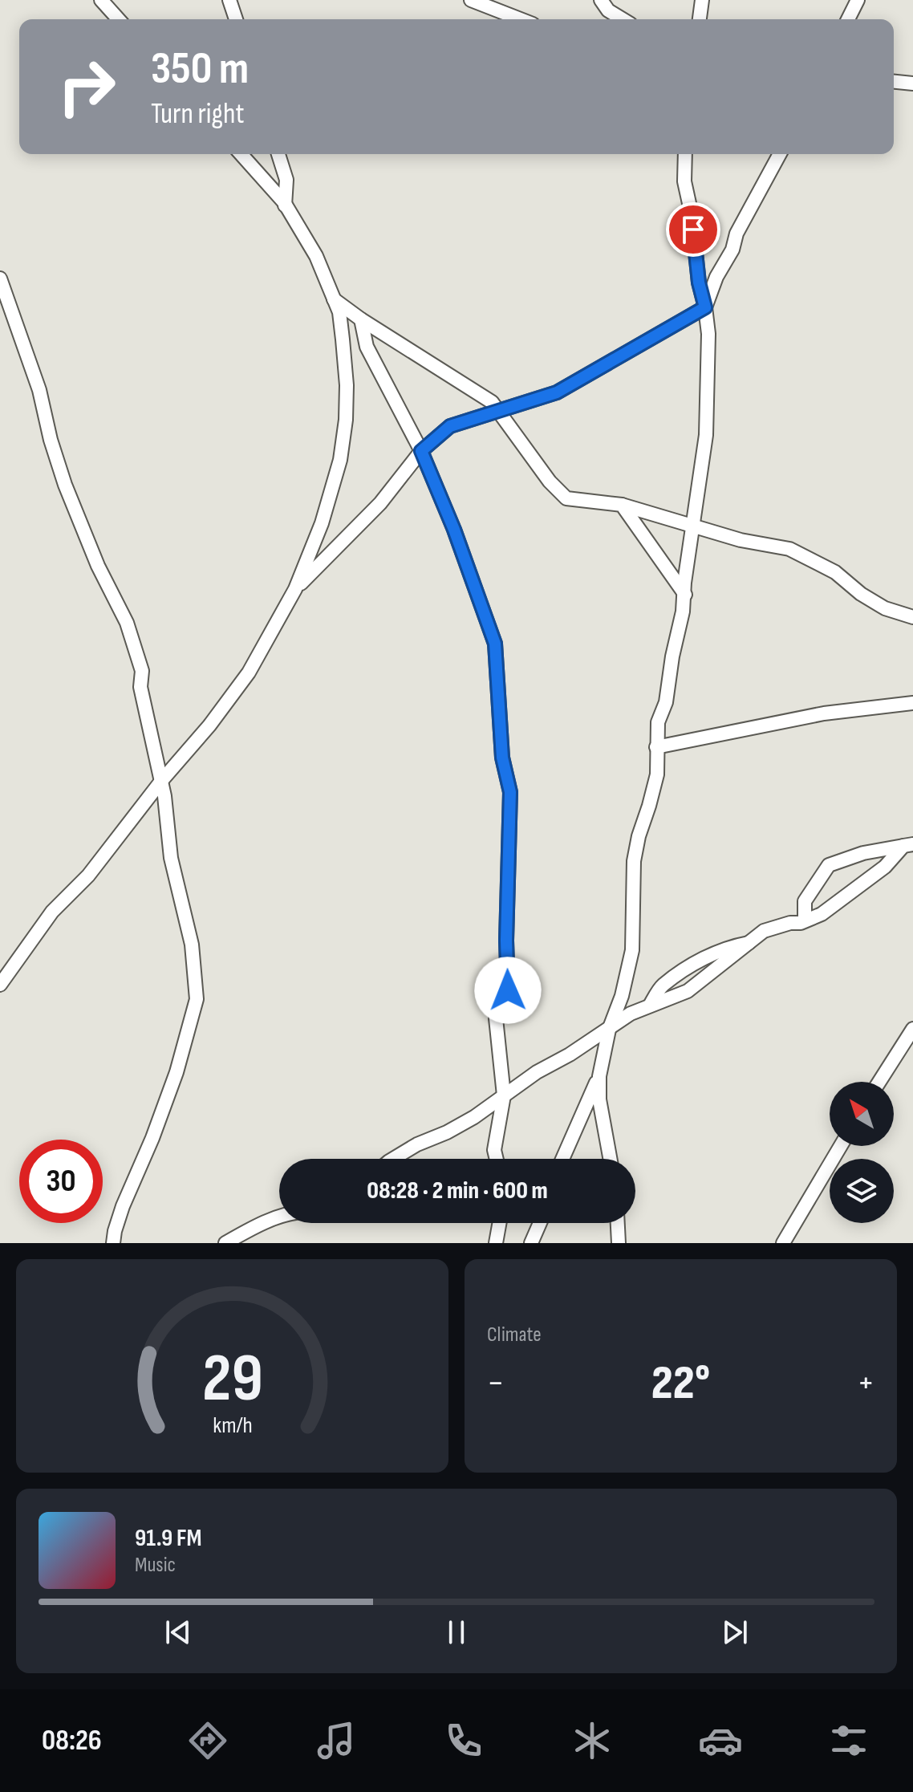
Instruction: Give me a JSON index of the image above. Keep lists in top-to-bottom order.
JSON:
{
  "north": "top left",
  "page": {
    "turn": ["350 m", "Turn right"],
    "limit": "30",
    "trip": "08:28 · 2 min · 600 m",
    "tile": "Climate",
    "heat": ["−", "22°", "+"],
    "song": ["91.9 FM", "Music"],
    "tabs": "08:26",
    "gauge": ["29", "km/h"]
  }
}
